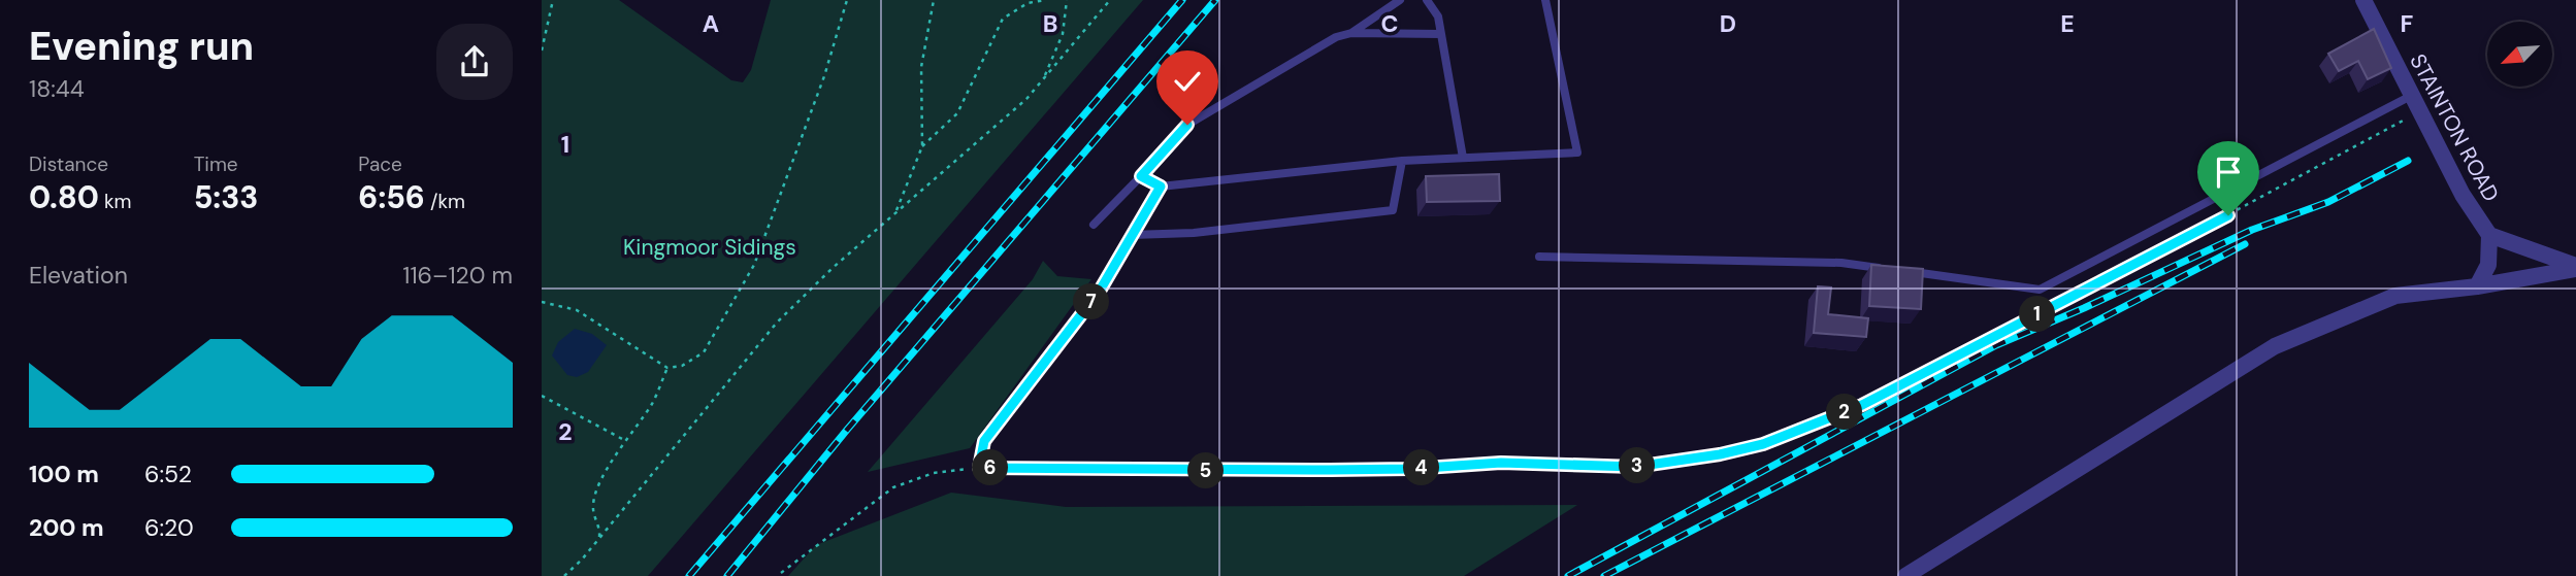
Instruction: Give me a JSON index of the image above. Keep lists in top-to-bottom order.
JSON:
{
  "streets": {
    "street": ["STAINTON ROAD"]
  },
  "parks": ["Kingmoor Sidings"],
  "north": "bottom left",
  "page": {
    "heading": ["Evening run", "18:44"],
    "stats": [
      ["Distance", "0.80 km"],
      ["Time", "5:33"],
      ["Pace", "6:56 /km"]
    ],
    "chart": ["Elevation", "116–120 m"],
    "pins": [
      "7",
      "1",
      "2",
      "3",
      "4",
      "6",
      "5"
    ],
    "list": [
      {
        "name": "100 m",
        "note": "6:52"
      },
      {
        "name": "200 m",
        "note": "6:20"
      }
    ]
  },
  "grid": {
    "columns": [
      "A",
      "B",
      "C",
      "D",
      "E",
      "F"
    ],
    "rows": ["1", "2"]
  }
}
